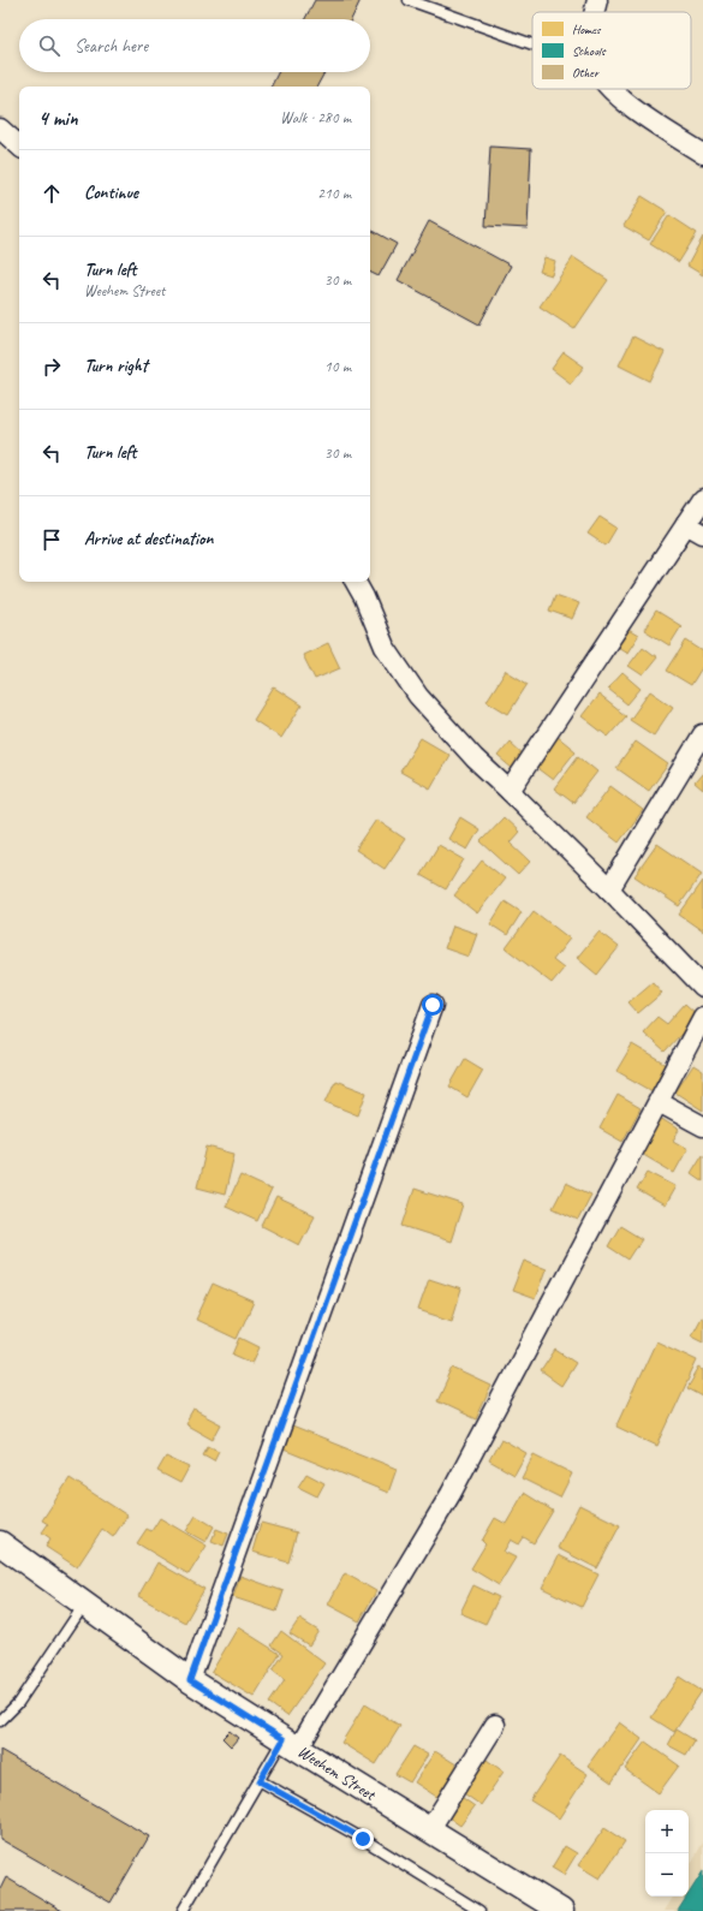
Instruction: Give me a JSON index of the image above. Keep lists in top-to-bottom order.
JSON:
{
  "streets": {
    "street": ["Weehem Street"]
  },
  "legend": ["Homes", "Schools", "Other"],
  "page": {
    "search": "Search here",
    "heading": ["4 min", "Walk · 280 m"],
    "list": [
      ["Continue", "210 m"],
      ["Turn left", "Weehem Street", "30 m"],
      ["Turn right", "10 m"],
      ["Turn left", "30 m"],
      "Arrive at destination"
    ],
    "map_buttons": ["+", "−"]
  }
}
